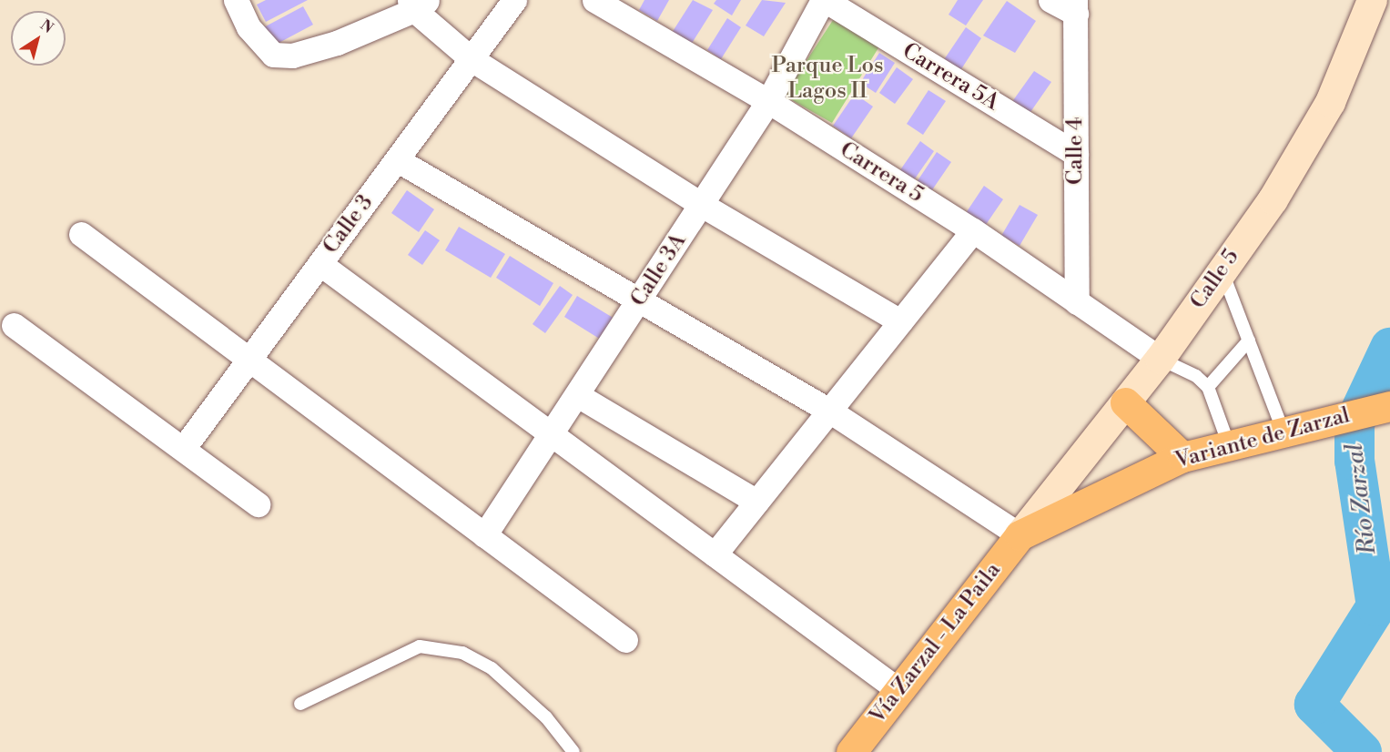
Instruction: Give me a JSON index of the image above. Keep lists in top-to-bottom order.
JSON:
{
  "streets": {
    "main road": ["Calle 5", "Variante de Zarzal", "Vía Zarzal - La Paila"],
    "street": [
      "Carrera 5A",
      "Calle 4",
      "Carrera 5",
      "Calle 3",
      "Calle 3A"
    ]
  },
  "crossings": [
    ["Carrera 5A", "Calle 4"],
    ["Carrera 5A", "Calle 3A"],
    ["Calle 4", "Carrera 5"],
    ["Carrera 5", "Calle 3A"],
    ["Carrera 5", "Calle 5"],
    ["Calle 5", "Variante de Zarzal"],
    ["Calle 5", "Vía Zarzal - La Paila"],
    ["Variante de Zarzal", "Vía Zarzal - La Paila"]
  ],
  "water": ["Río Zarzal"],
  "parks": ["Parque Los Lagos II"],
  "north": "top right"
}
